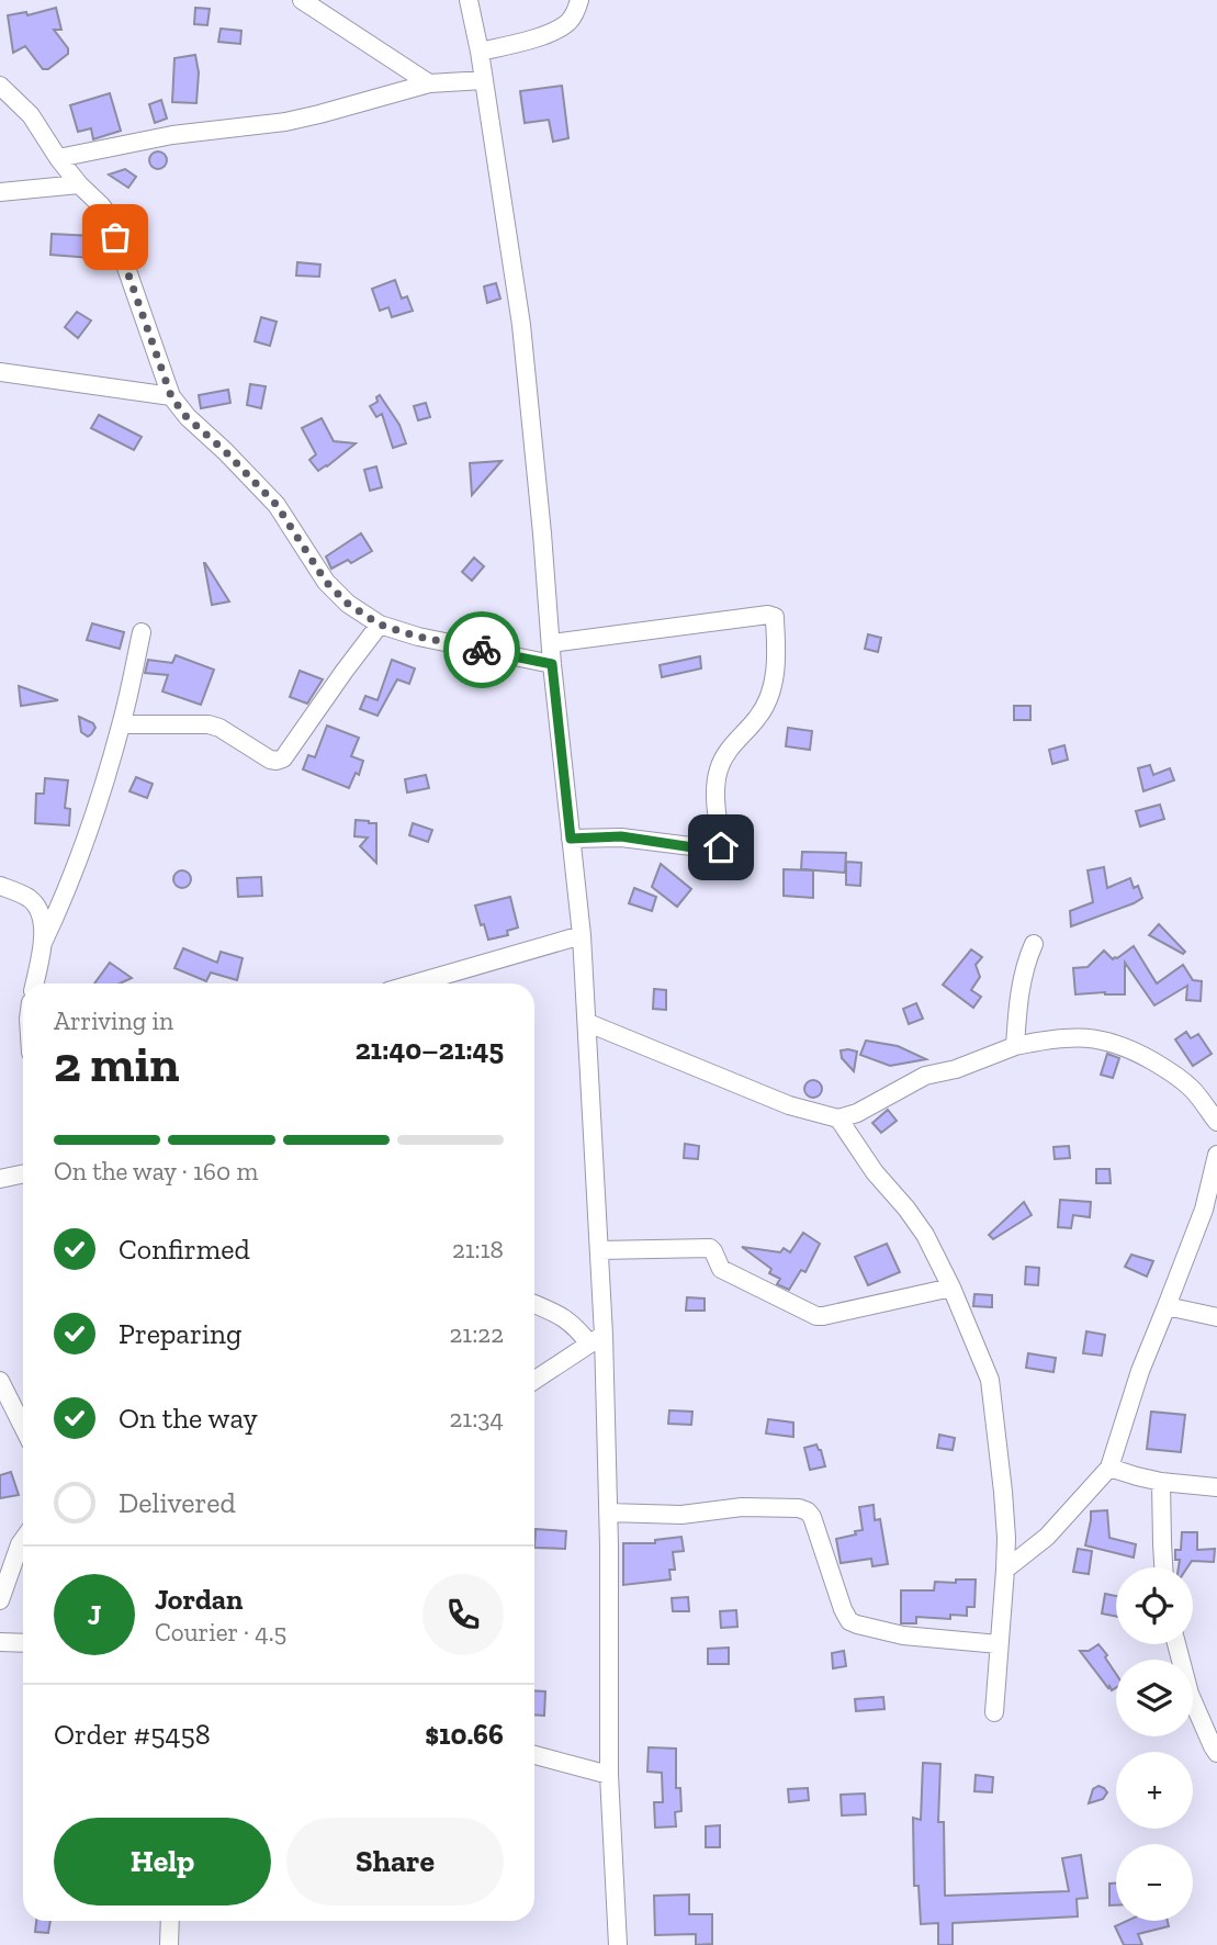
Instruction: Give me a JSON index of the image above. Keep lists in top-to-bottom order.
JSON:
{
  "page": {
    "heading": ["2 min", "Arriving in", "21:40–21:45"],
    "panel": [
      "Jordan",
      "Courier · 4.5",
      "Order #5458",
      "$10.66"
    ],
    "bar": "On the way · 160 m",
    "list": [
      ["Confirmed", "21:18"],
      ["Preparing", "21:22"],
      ["On the way", "21:34"],
      "Delivered"
    ],
    "map_buttons": ["+", "−"],
    "round": "J",
    "buttons": ["Help", "Share"]
  }
}
